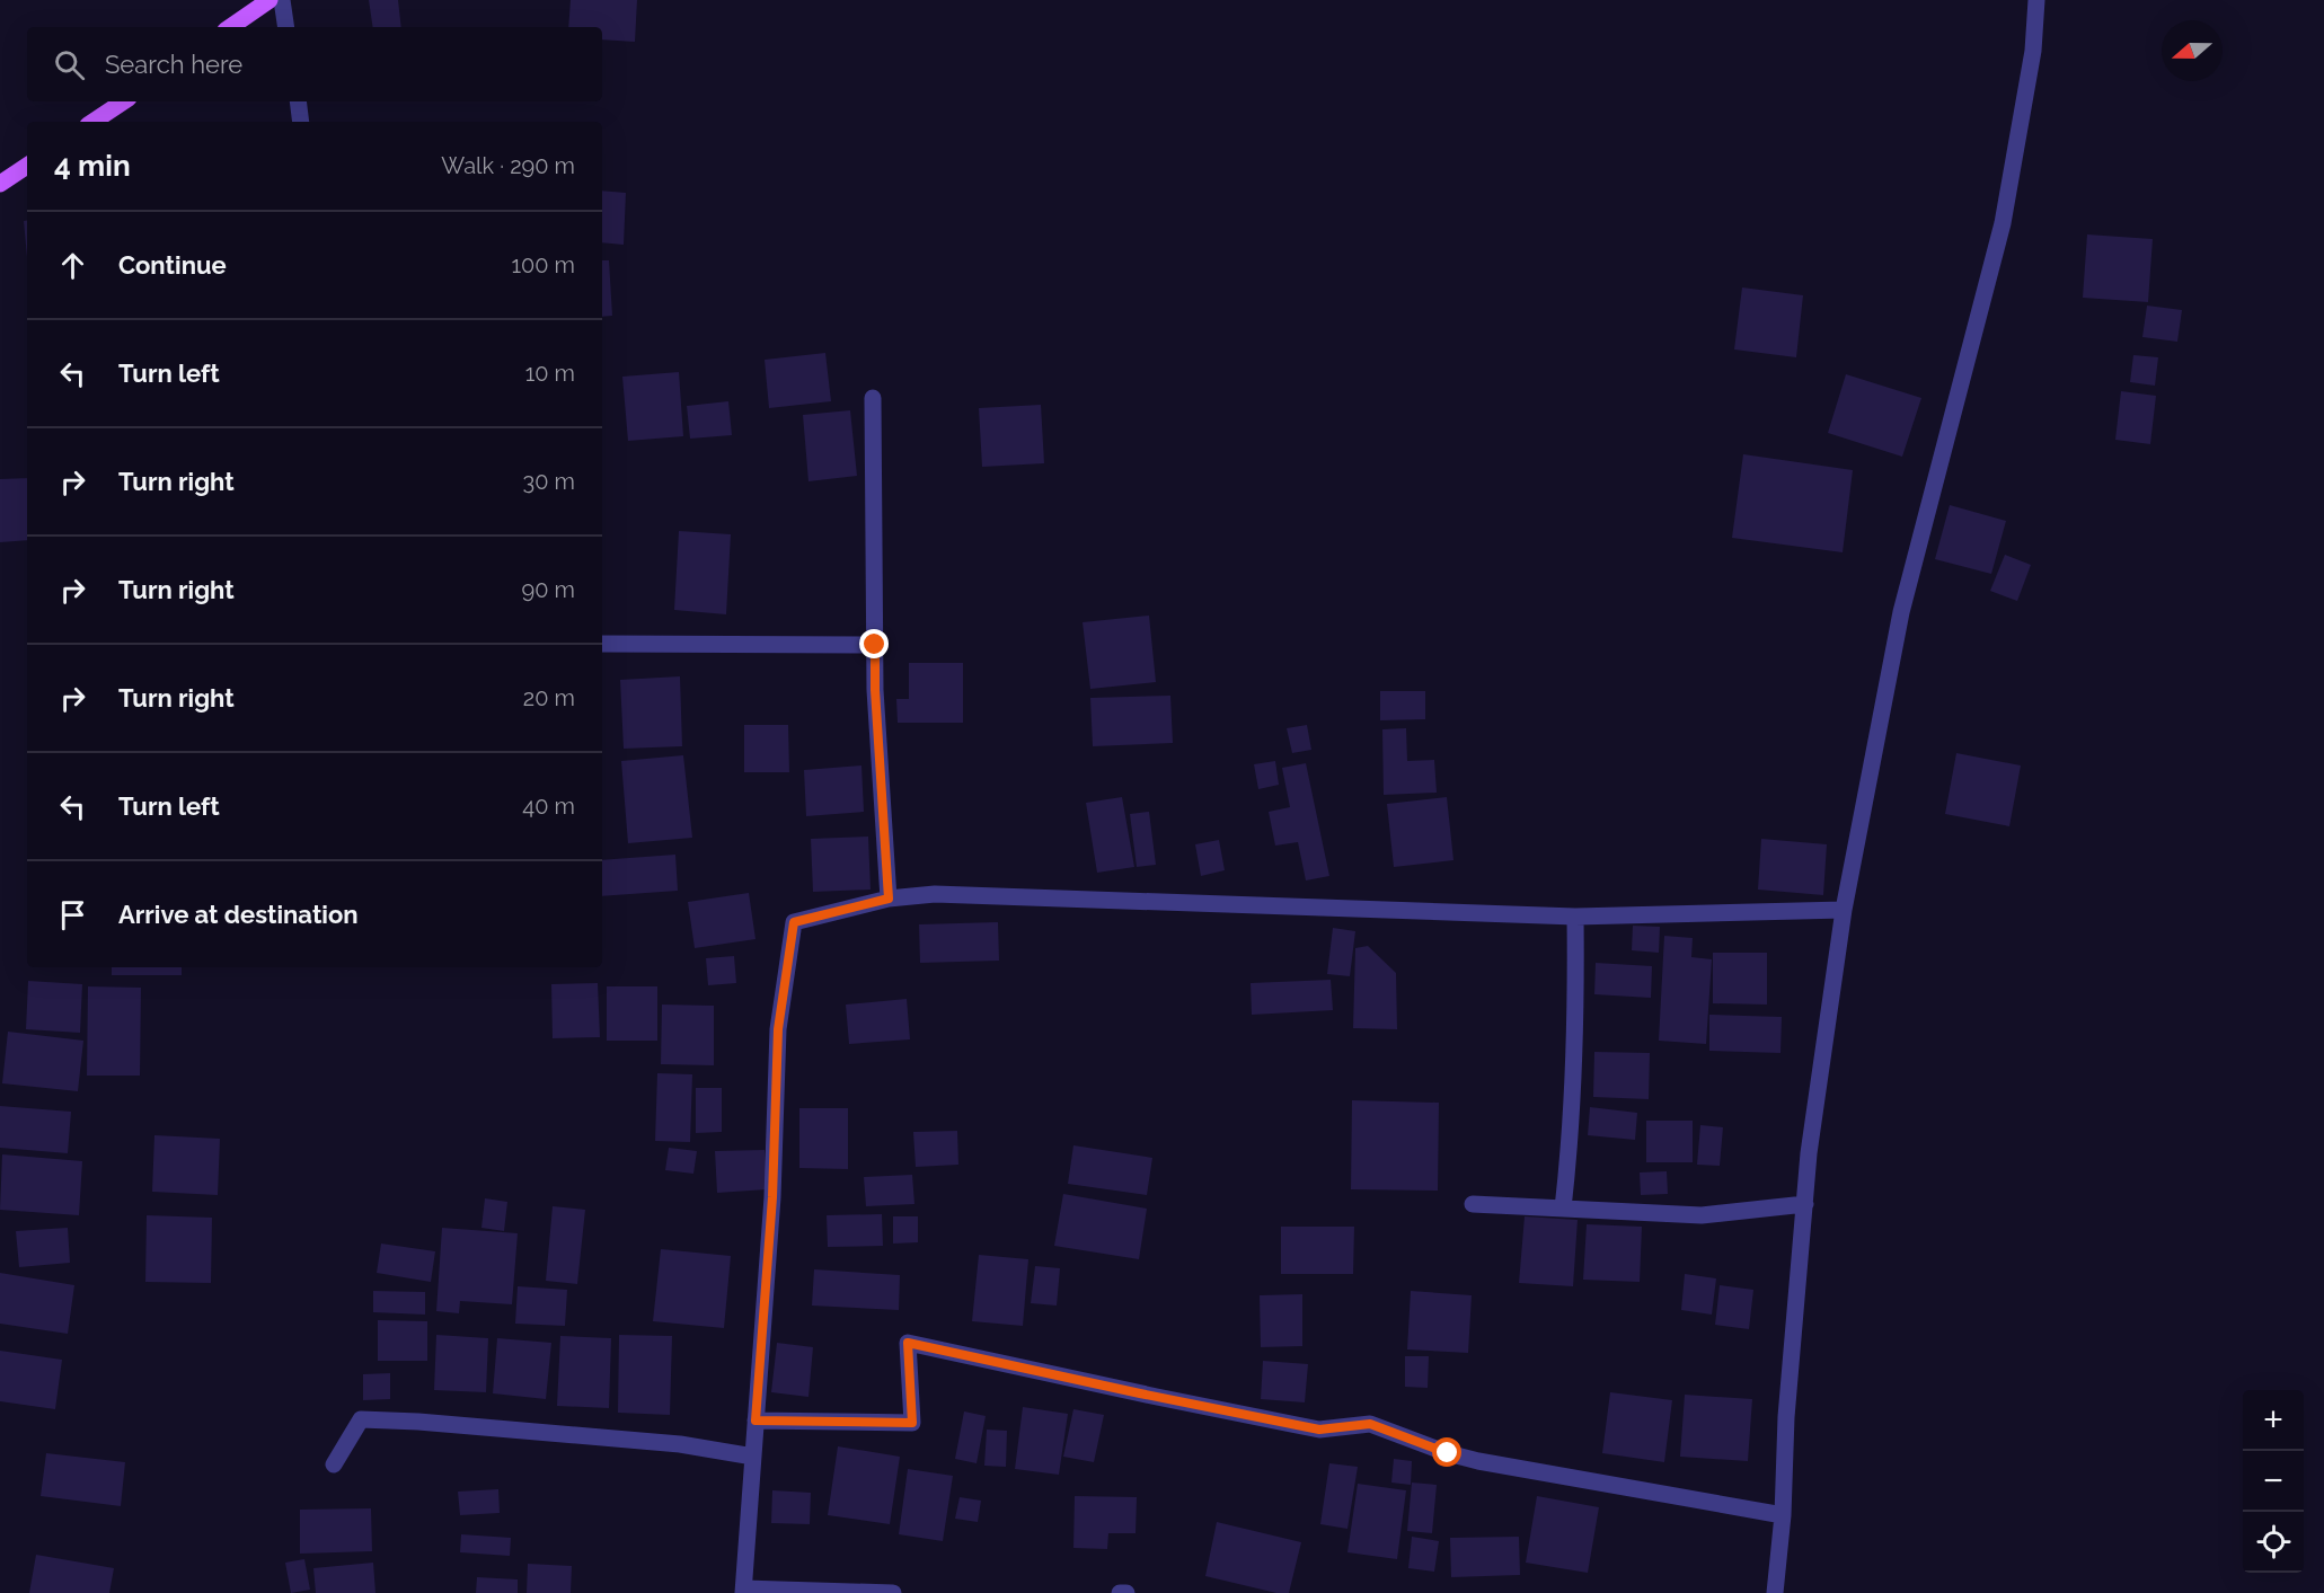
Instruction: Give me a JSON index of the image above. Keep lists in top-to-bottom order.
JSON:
{
  "north": "left",
  "page": {
    "search": "Search here",
    "heading": ["4 min", "Walk · 290 m"],
    "list": [
      ["Continue", "100 m"],
      ["Turn left", "10 m"],
      ["Turn right", "30 m"],
      ["Turn right", "90 m"],
      ["Turn right", "20 m"],
      ["Turn left", "40 m"],
      "Arrive at destination"
    ],
    "map_buttons": ["+", "−"]
  }
}
